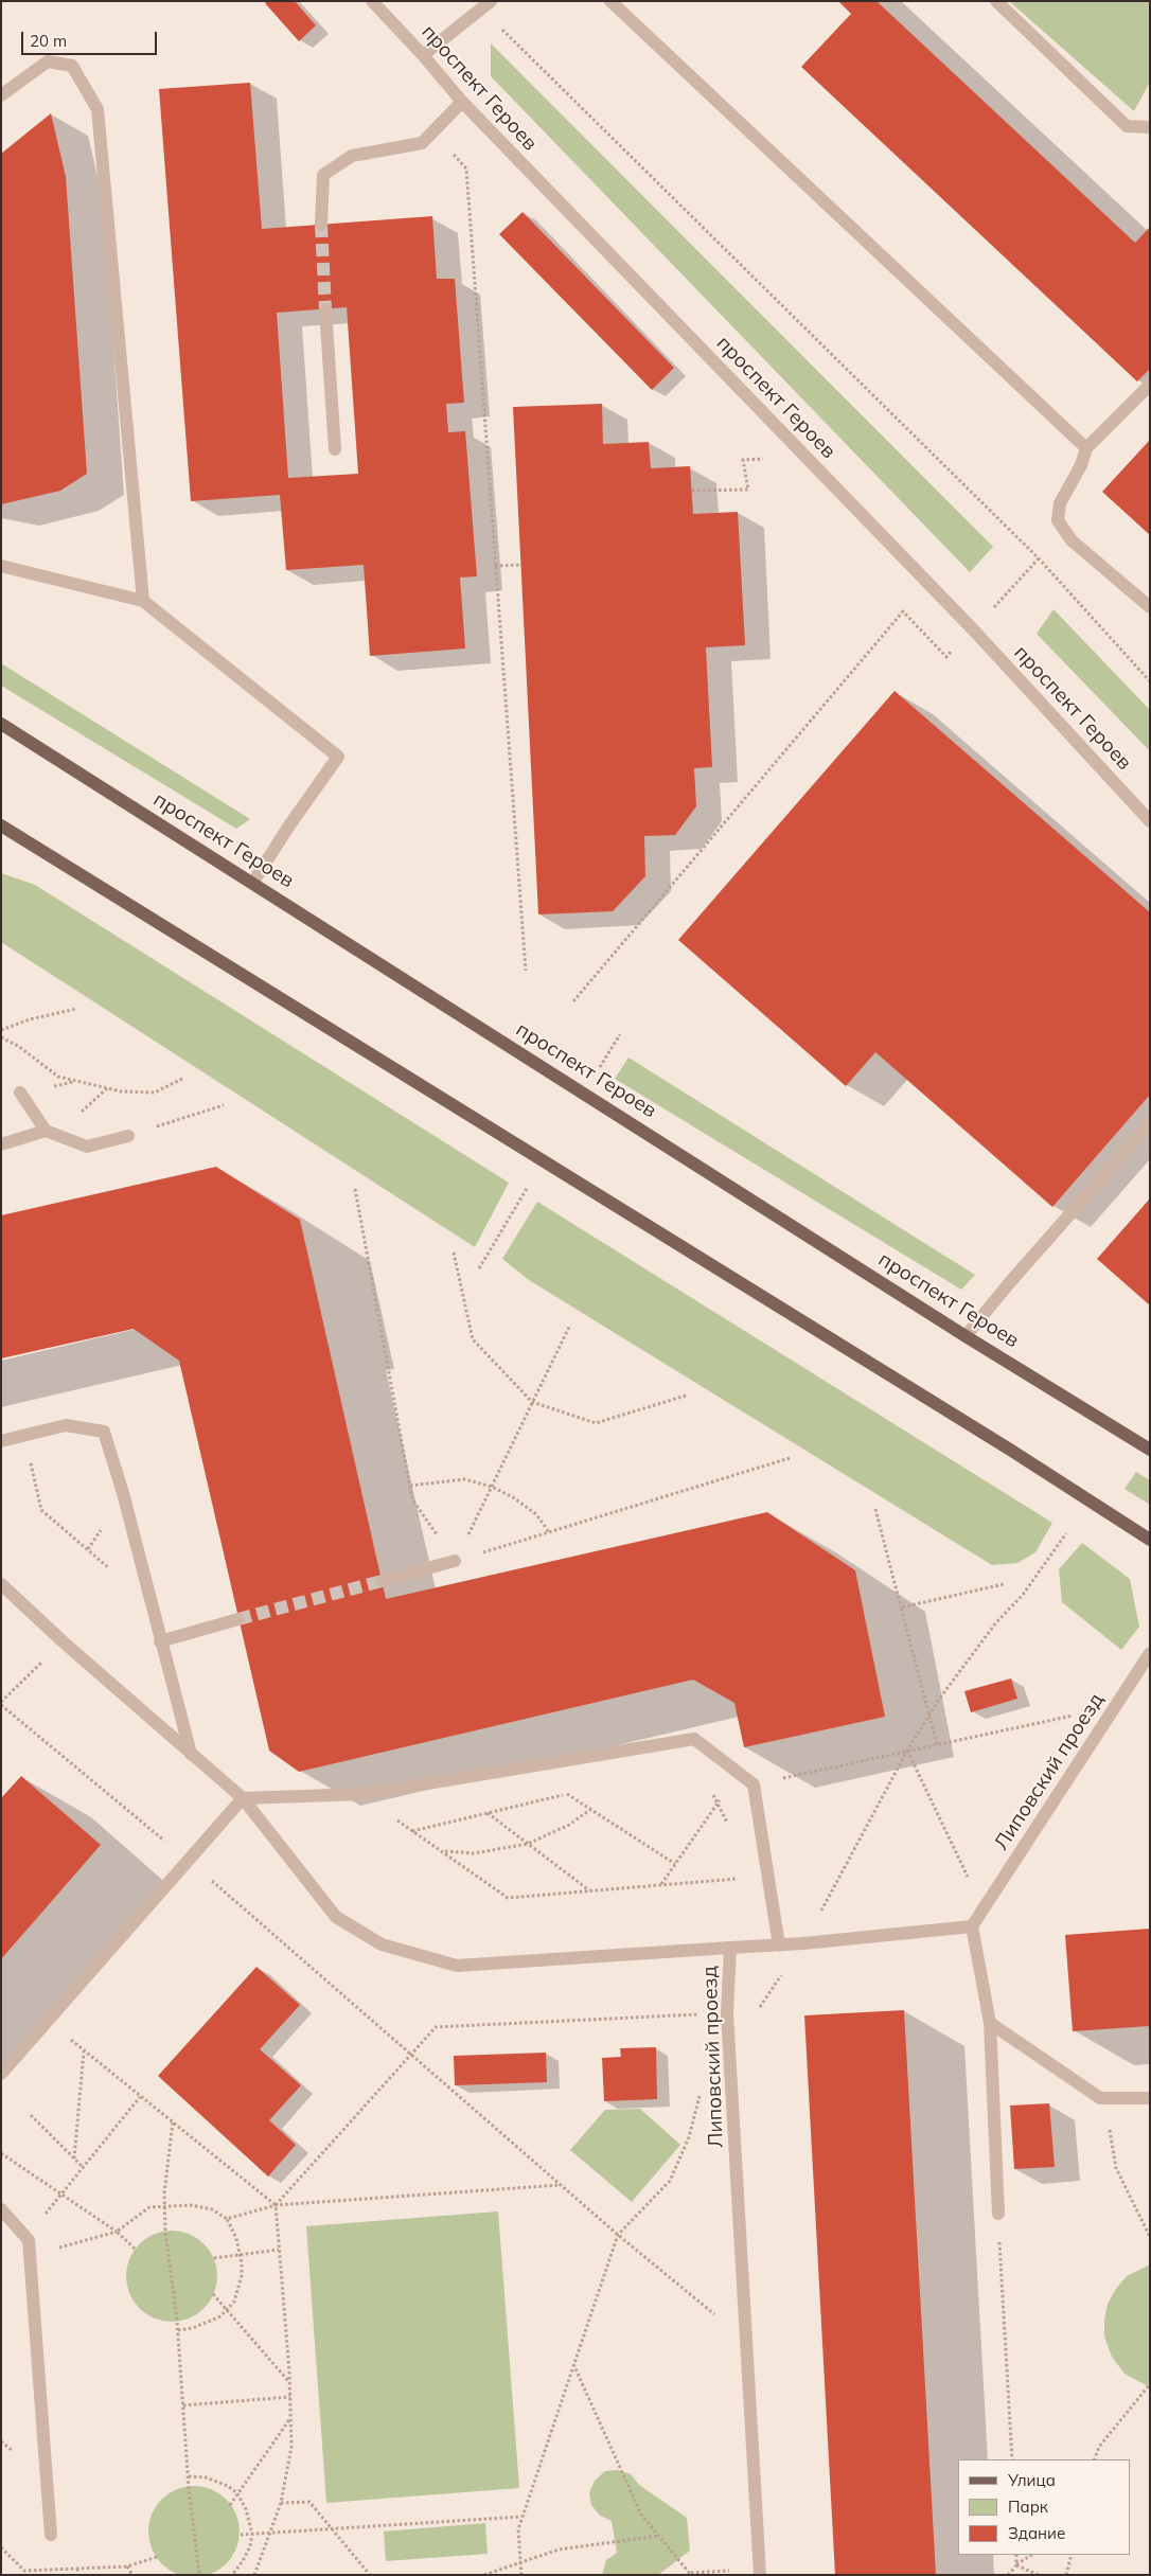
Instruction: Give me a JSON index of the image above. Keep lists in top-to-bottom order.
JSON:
{
  "streets": {
    "main road": ["проспект Героев"],
    "street": ["Липовский проезд"]
  },
  "legend": ["Улица", "Парк", "Здание"],
  "scale_bar": "20 m"
}
